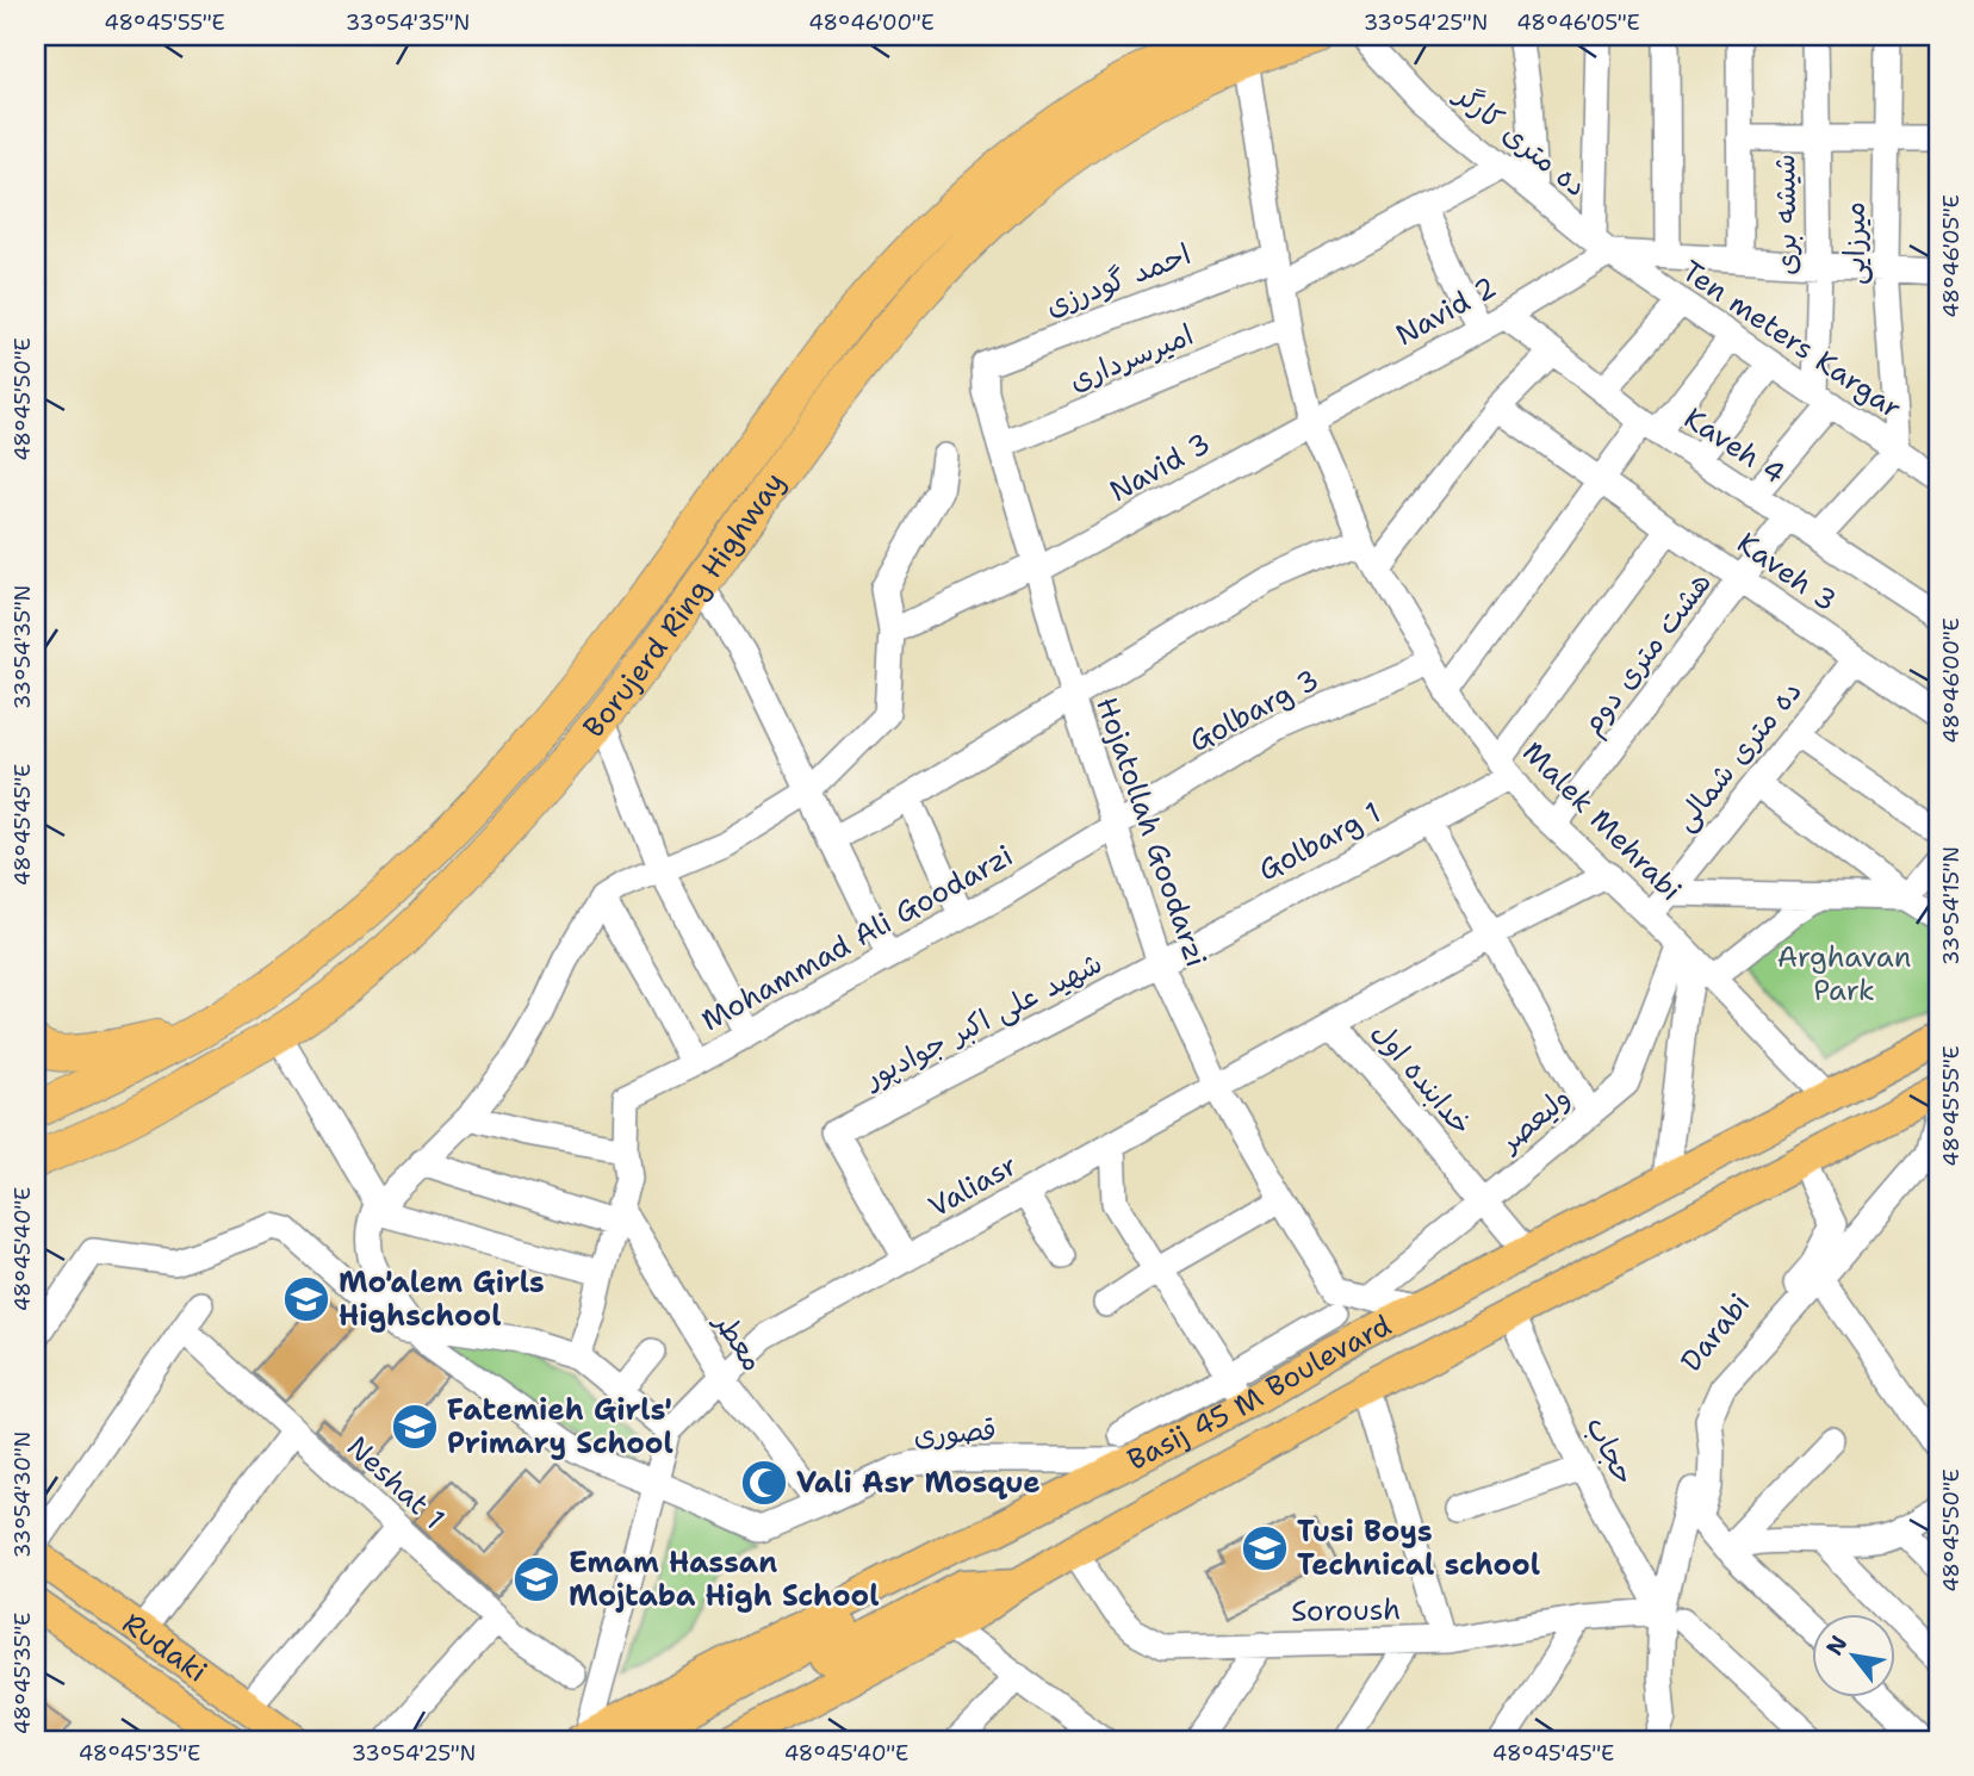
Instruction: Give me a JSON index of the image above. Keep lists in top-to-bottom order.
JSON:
{
  "streets": {
    "highway": ["Borujerd Ring Highway"],
    "main road": ["Basij 45 M Boulevard", "Rudaki"],
    "street": [
      "ده متری کارگر",
      "شیشه بری",
      "میرزایی",
      "احمد گودرزی",
      "Navid 2",
      "Ten meters Kargar",
      "امیرسرداری",
      "Kaveh 4",
      "Navid 3",
      "Kaveh 3",
      "هشت متری دوم",
      "Golbarg 3",
      "ده متری شمالی",
      "Malek Mehrabi",
      "Hojatollah Goodarzi",
      "Golbarg 1",
      "Mohammad Ali Goodarzi",
      "شهید علی اکبر جوادپور",
      "خدابنده اول",
      "ولیعصر",
      "Valiasr",
      "Darabi",
      "معطر",
      "قصوری",
      "حجاب",
      "Neshat 1",
      "Soroush"
    ]
  },
  "crossings": [
    ["ده متری کارگر", "Navid 2"],
    ["ده متری کارگر", "Ten meters Kargar"],
    ["شیشه بری", "Ten meters Kargar"],
    ["میرزایی", "Ten meters Kargar"],
    ["احمد گودرزی", "Malek Mehrabi"],
    ["احمد گودرزی", "Hojatollah Goodarzi"],
    ["Navid 2", "Ten meters Kargar"],
    ["Navid 2", "Kaveh 4"],
    ["Navid 2", "Navid 3"],
    ["Navid 2", "Malek Mehrabi"],
    ["امیرسرداری", "Malek Mehrabi"],
    ["امیرسرداری", "Hojatollah Goodarzi"],
    ["Kaveh 4", "هشت متری دوم"],
    ["Navid 3", "Malek Mehrabi"],
    ["Navid 3", "Hojatollah Goodarzi"],
    ["Kaveh 3", "هشت متری دوم"],
    ["Kaveh 3", "ده متری شمالی"],
    ["Borujerd Ring Highway", "Malek Mehrabi"],
    ["هشت متری دوم", "Malek Mehrabi"],
    ["Golbarg 3", "Malek Mehrabi"],
    ["Golbarg 3", "Hojatollah Goodarzi"],
    ["Golbarg 3", "Mohammad Ali Goodarzi"],
    ["ده متری شمالی", "Malek Mehrabi"],
    ["Malek Mehrabi", "Golbarg 1"],
    ["Malek Mehrabi", "ولیعصر"],
    ["Malek Mehrabi", "Valiasr"],
    ["Malek Mehrabi", "Basij 45 M Boulevard"],
    ["Hojatollah Goodarzi", "Golbarg 1"],
    ["Hojatollah Goodarzi", "Mohammad Ali Goodarzi"],
    ["Hojatollah Goodarzi", "شهید علی اکبر جوادپور"],
    ["Hojatollah Goodarzi", "Valiasr"],
    ["Golbarg 1", "شهید علی اکبر جوادپور"],
    ["شهید علی اکبر جوادپور", "Valiasr"],
    ["خدابنده اول", "ولیعصر"],
    ["خدابنده اول", "Valiasr"],
    ["خدابنده اول", "Basij 45 M Boulevard"],
    ["Valiasr", "معطر"],
    ["Valiasr", "Basij 45 M Boulevard"],
    ["Valiasr", "قصوری"],
    ["Darabi", "Basij 45 M Boulevard"],
    ["Darabi", "حجاب"],
    ["Darabi", "Soroush"],
    ["معطر", "قصوری"],
    ["Basij 45 M Boulevard", "قصوری"],
    ["Basij 45 M Boulevard", "حجاب"],
    ["Basij 45 M Boulevard", "Soroush"],
    ["حجاب", "Soroush"]
  ],
  "parks": ["Arghavan Park"],
  "places": {
    "school or university": [
      "Mo'alem Girls Highschool",
      "Fatemieh Girls' Primary School",
      "Tusi Boys Technical school",
      "Emam Hassan Mojtaba High School"
    ],
    "mosque": ["Vali Asr Mosque"]
  },
  "north": "top left",
  "coordinates": [
    "48°45'55\"E",
    "33°54'35\"N",
    "48°46'00\"E",
    "33°54'25\"N",
    "48°46'05\"E",
    "48°45'50\"E",
    "48°45'45\"E",
    "33°54'15\"N",
    "48°45'40\"E",
    "33°54'30\"N",
    "48°45'35\"E"
  ]
}
